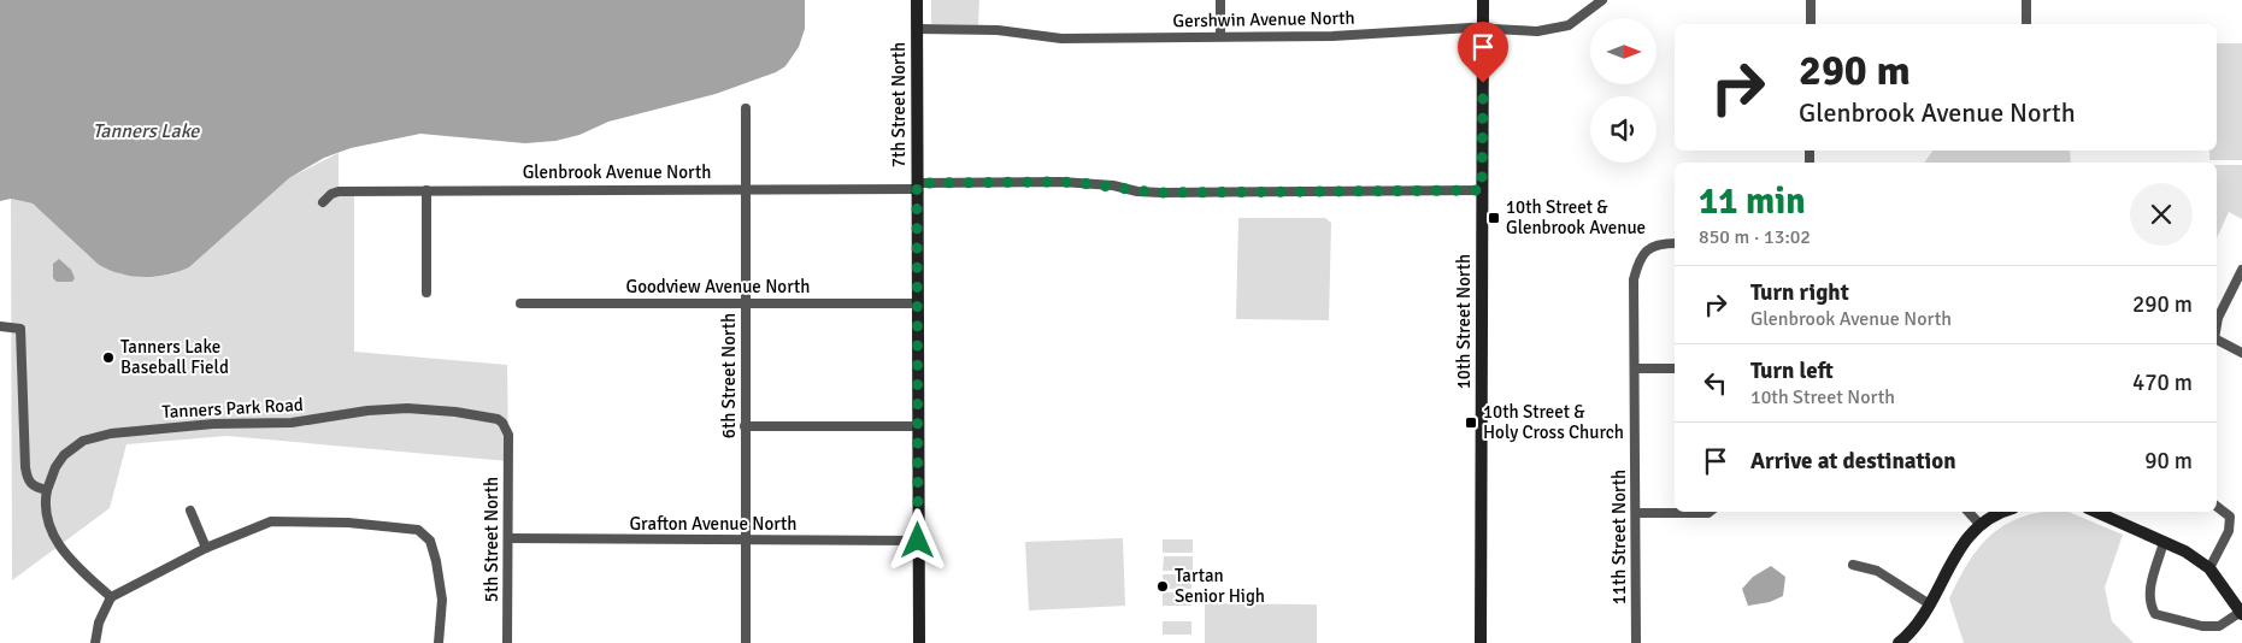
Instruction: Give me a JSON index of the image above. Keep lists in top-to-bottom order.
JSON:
{
  "streets": {
    "street": [
      "Gershwin Avenue North",
      "7th Street North",
      "Glenbrook Avenue North",
      "Goodview Avenue North",
      "10th Street North",
      "6th Street North",
      "Tanners Park Road",
      "Grafton Avenue North",
      "11th Street North",
      "5th Street North"
    ]
  },
  "crossings": [
    ["Gershwin Avenue North", "7th Street North"],
    ["Gershwin Avenue North", "10th Street North"],
    ["7th Street North", "Glenbrook Avenue North"],
    ["7th Street North", "Goodview Avenue North"],
    ["7th Street North", "Grafton Avenue North"],
    ["Glenbrook Avenue North", "10th Street North"],
    ["Glenbrook Avenue North", "6th Street North"],
    ["Goodview Avenue North", "6th Street North"],
    ["6th Street North", "Grafton Avenue North"],
    ["Tanners Park Road", "5th Street North"],
    ["Grafton Avenue North", "5th Street North"]
  ],
  "water": ["Tanners Lake"],
  "places": {
    "transit": ["10th Street & Glenbrook Avenue", "10th Street & Holy Cross Church"],
    "other": ["Tanners Lake Baseball Field", "Tartan Senior High"]
  },
  "north": "right",
  "page": {
    "turn": ["290 m", "Glenbrook Avenue North"],
    "heading": ["11 min", "850 m · 13:02"],
    "list": [
      {
        "name": "Turn right",
        "note": "Glenbrook Avenue North",
        "value": "290 m"
      },
      {
        "name": "Turn left",
        "note": "10th Street North",
        "value": "470 m"
      },
      {
        "name": "Arrive at destination",
        "value": "90 m"
      }
    ]
  }
}
